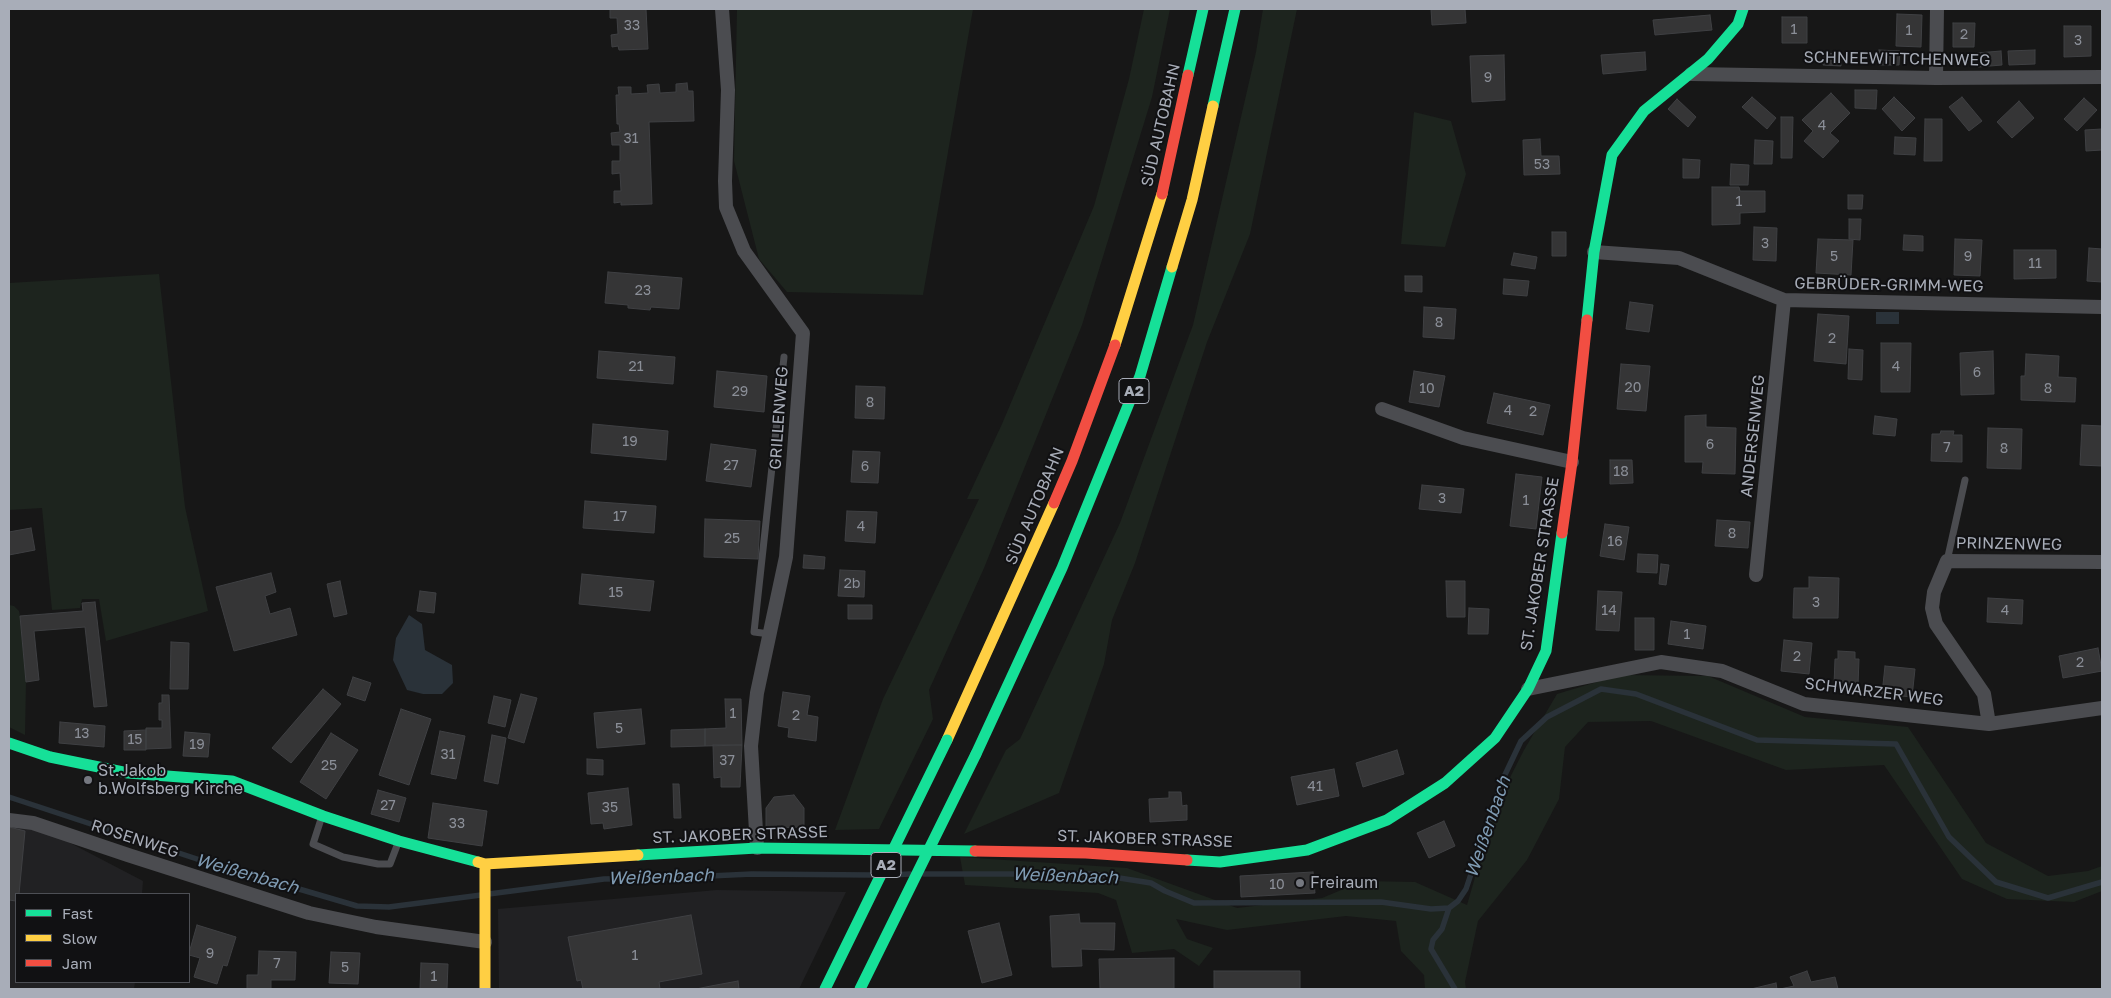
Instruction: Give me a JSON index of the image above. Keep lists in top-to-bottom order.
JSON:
{
  "streets": {
    "main road": ["SÜD AUTOBAHN", "A2", "ST. JAKOBER STRASSE"],
    "street": [
      "SCHNEEWITTCHENWEG",
      "GEBRÜDER-GRIMM-WEG",
      "GRILLENWEG",
      "ANDERSENWEG",
      "PRINZENWEG",
      "SCHWARZER WEG",
      "ROSENWEG"
    ]
  },
  "crossings": [
    ["SCHNEEWITTCHENWEG", "ST. JAKOBER STRASSE"],
    ["GEBRÜDER-GRIMM-WEG", "ANDERSENWEG"],
    ["GEBRÜDER-GRIMM-WEG", "ST. JAKOBER STRASSE"],
    ["GRILLENWEG", "ST. JAKOBER STRASSE"],
    ["PRINZENWEG", "SCHWARZER WEG"],
    ["ST. JAKOBER STRASSE", "SCHWARZER WEG"]
  ],
  "water": ["Weißenbach"],
  "places": ["St.Jakob b.Wolfsberg Kirche", "Freiraum"],
  "house_numbers": [
    "33",
    "1",
    "1",
    "2",
    "3",
    "9",
    "4",
    "31",
    "53",
    "1",
    "3",
    "5",
    "9",
    "11",
    "23",
    "8",
    "2",
    "21",
    "4",
    "6",
    "20",
    "10",
    "8",
    "29",
    "8",
    "4",
    "2",
    "19",
    "6",
    "7",
    "8",
    "27",
    "6",
    "18",
    "3",
    "1",
    "17",
    "4",
    "8",
    "25",
    "16",
    "2b",
    "15",
    "3",
    "14",
    "4",
    "1",
    "2",
    "2",
    "1",
    "2",
    "5",
    "13",
    "15",
    "19",
    "31",
    "37",
    "25",
    "41",
    "27",
    "35",
    "33",
    "10",
    "9",
    "1",
    "7",
    "5",
    "1"
  ],
  "legend": ["Fast", "Slow", "Jam"]
}
